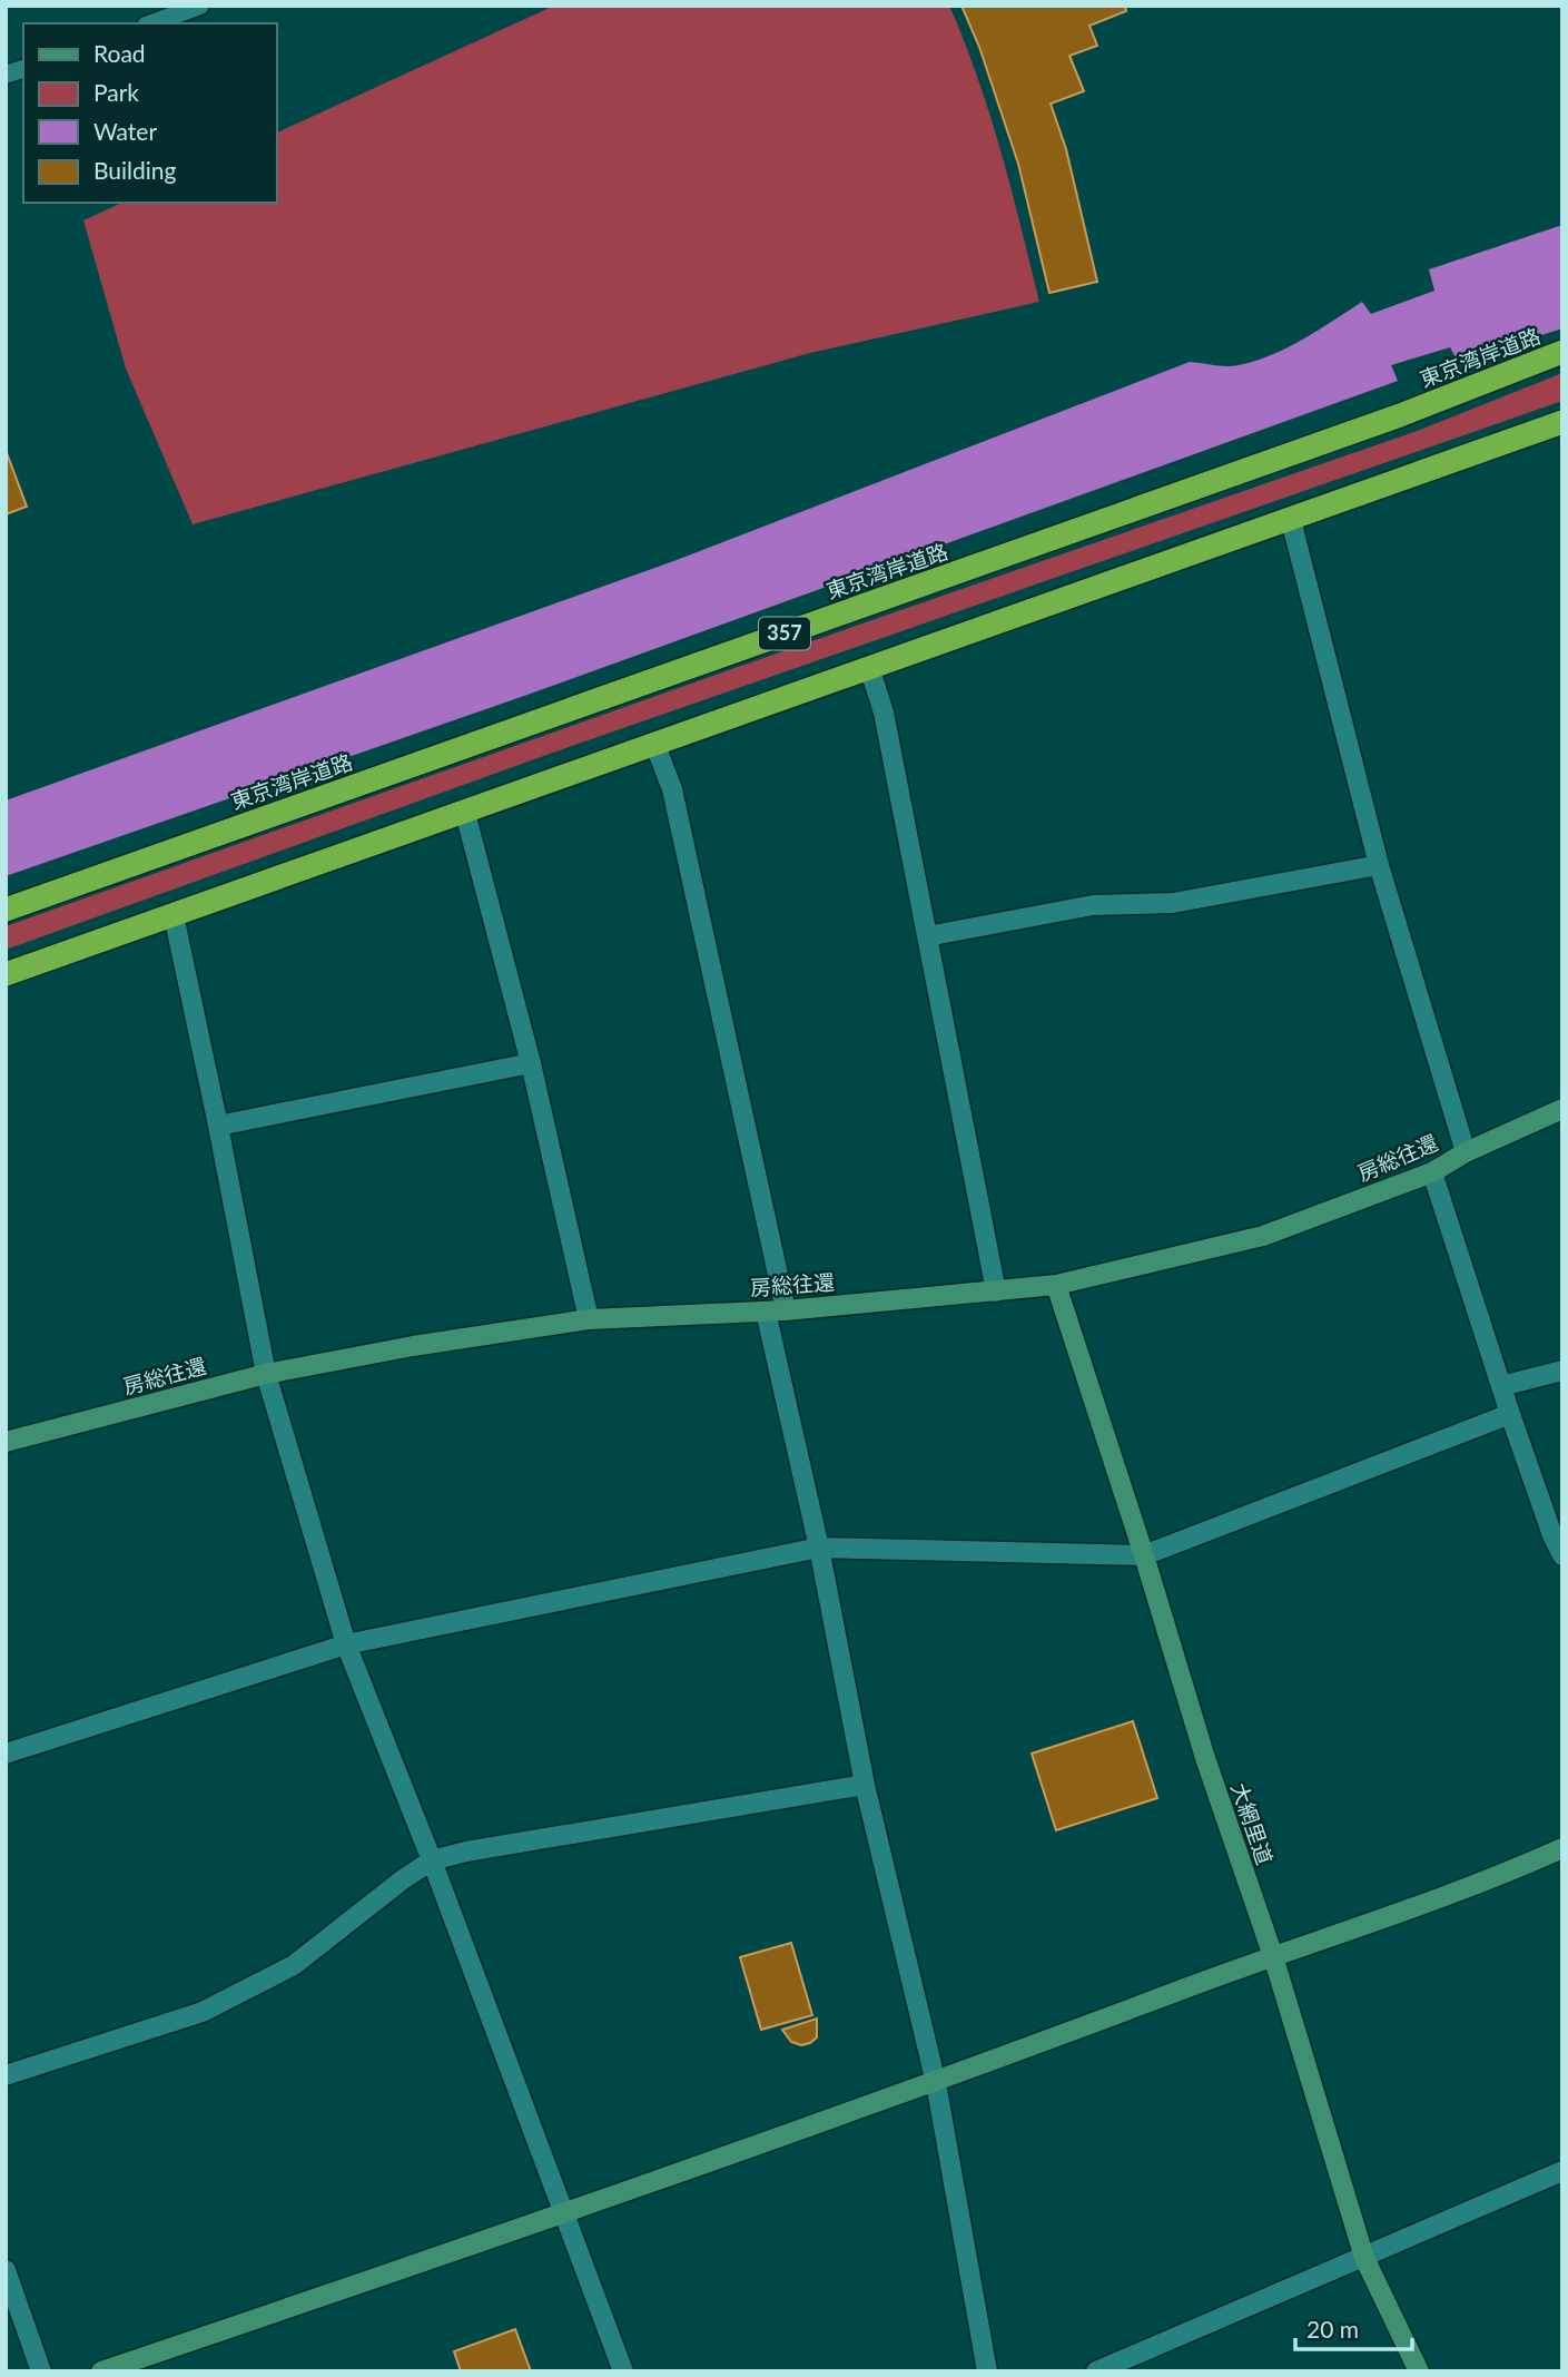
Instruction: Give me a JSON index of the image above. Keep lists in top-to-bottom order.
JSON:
{
  "streets": {
    "highway": ["東京湾岸道路", "357"],
    "street": ["房総往還", "大網里道"]
  },
  "crossings": [
    ["房総往還", "大網里道"]
  ],
  "legend": [
    "Road",
    "Park",
    "Water",
    "Building"
  ],
  "scale_bar": "20 m"
}
